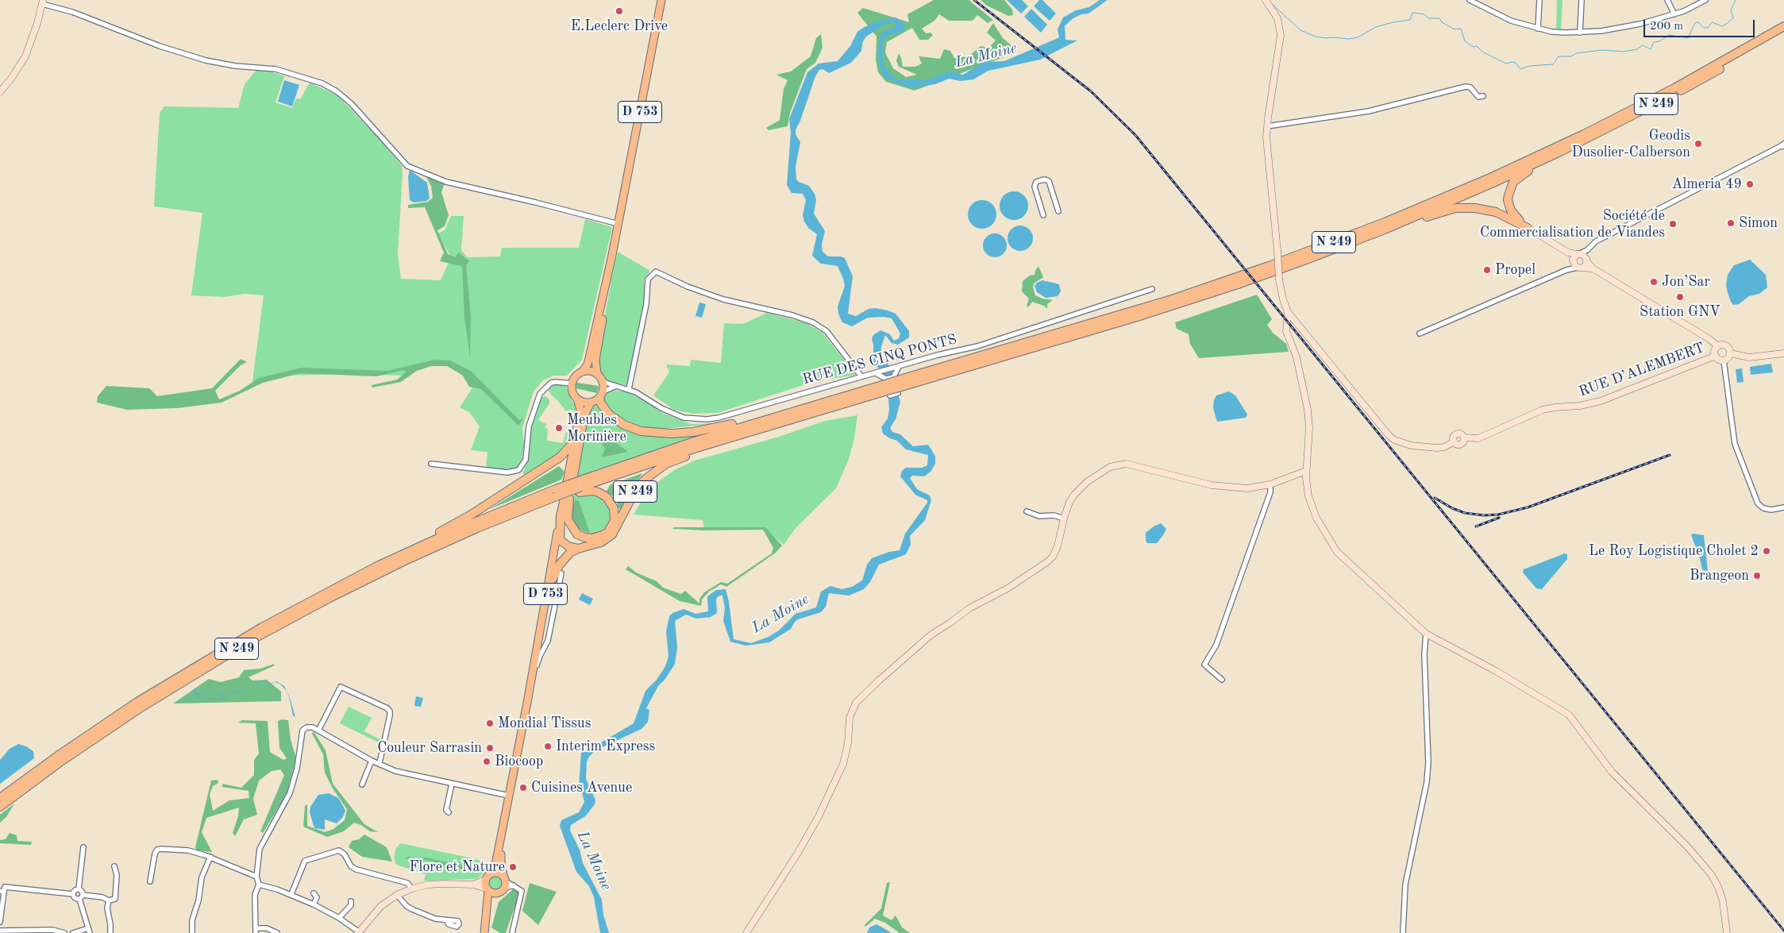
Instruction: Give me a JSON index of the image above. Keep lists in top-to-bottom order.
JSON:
{
  "streets": {
    "highway": ["N 249"],
    "main road": ["D 753"],
    "street": ["RUE DES CINQ PONTS", "RUE D’ALEMBERT"]
  },
  "crossings": [
    ["N 249", "D 753"],
    ["N 249", "RUE DES CINQ PONTS"],
    ["D 753", "RUE DES CINQ PONTS"]
  ],
  "water": ["La Moine"],
  "places": [
    "E.Leclerc Drive",
    "Geodis Dusolier-Calberson",
    "Almeria 49",
    "Simon",
    "Société de Commercialisation de Viandes",
    "Propel",
    "Jon’Sar",
    "Station GNV",
    "Meubles Morinière",
    "Le Roy Logistique Cholet 2",
    "Brangeon",
    "Mondial Tissus",
    "Interim Express",
    "Couleur Sarrasin",
    "Biocoop",
    "Cuisines Avenue",
    "Flore et Nature"
  ],
  "scale_bar": "200 m"
}
